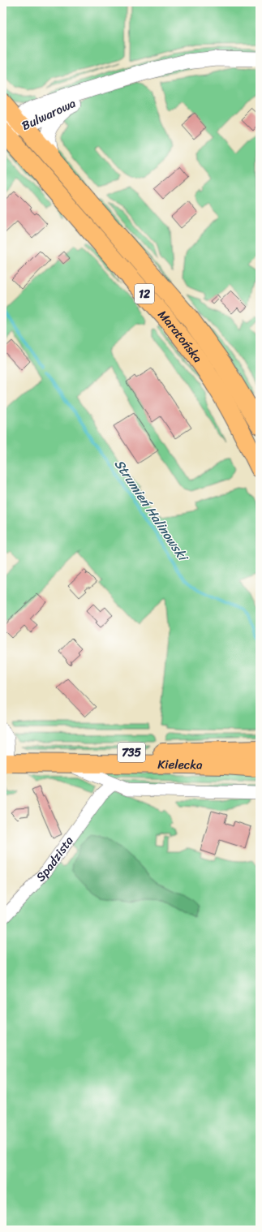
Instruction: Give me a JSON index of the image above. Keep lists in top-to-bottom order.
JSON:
{
  "streets": {
    "main road": [
      "12",
      "Maratońska",
      "735",
      "Kielecka"
    ],
    "street": ["Bulwarowa", "Spadzista"]
  },
  "crossings": [
    ["Bulwarowa", "Maratońska"]
  ],
  "water": ["Strumień Halinowski"]
}
